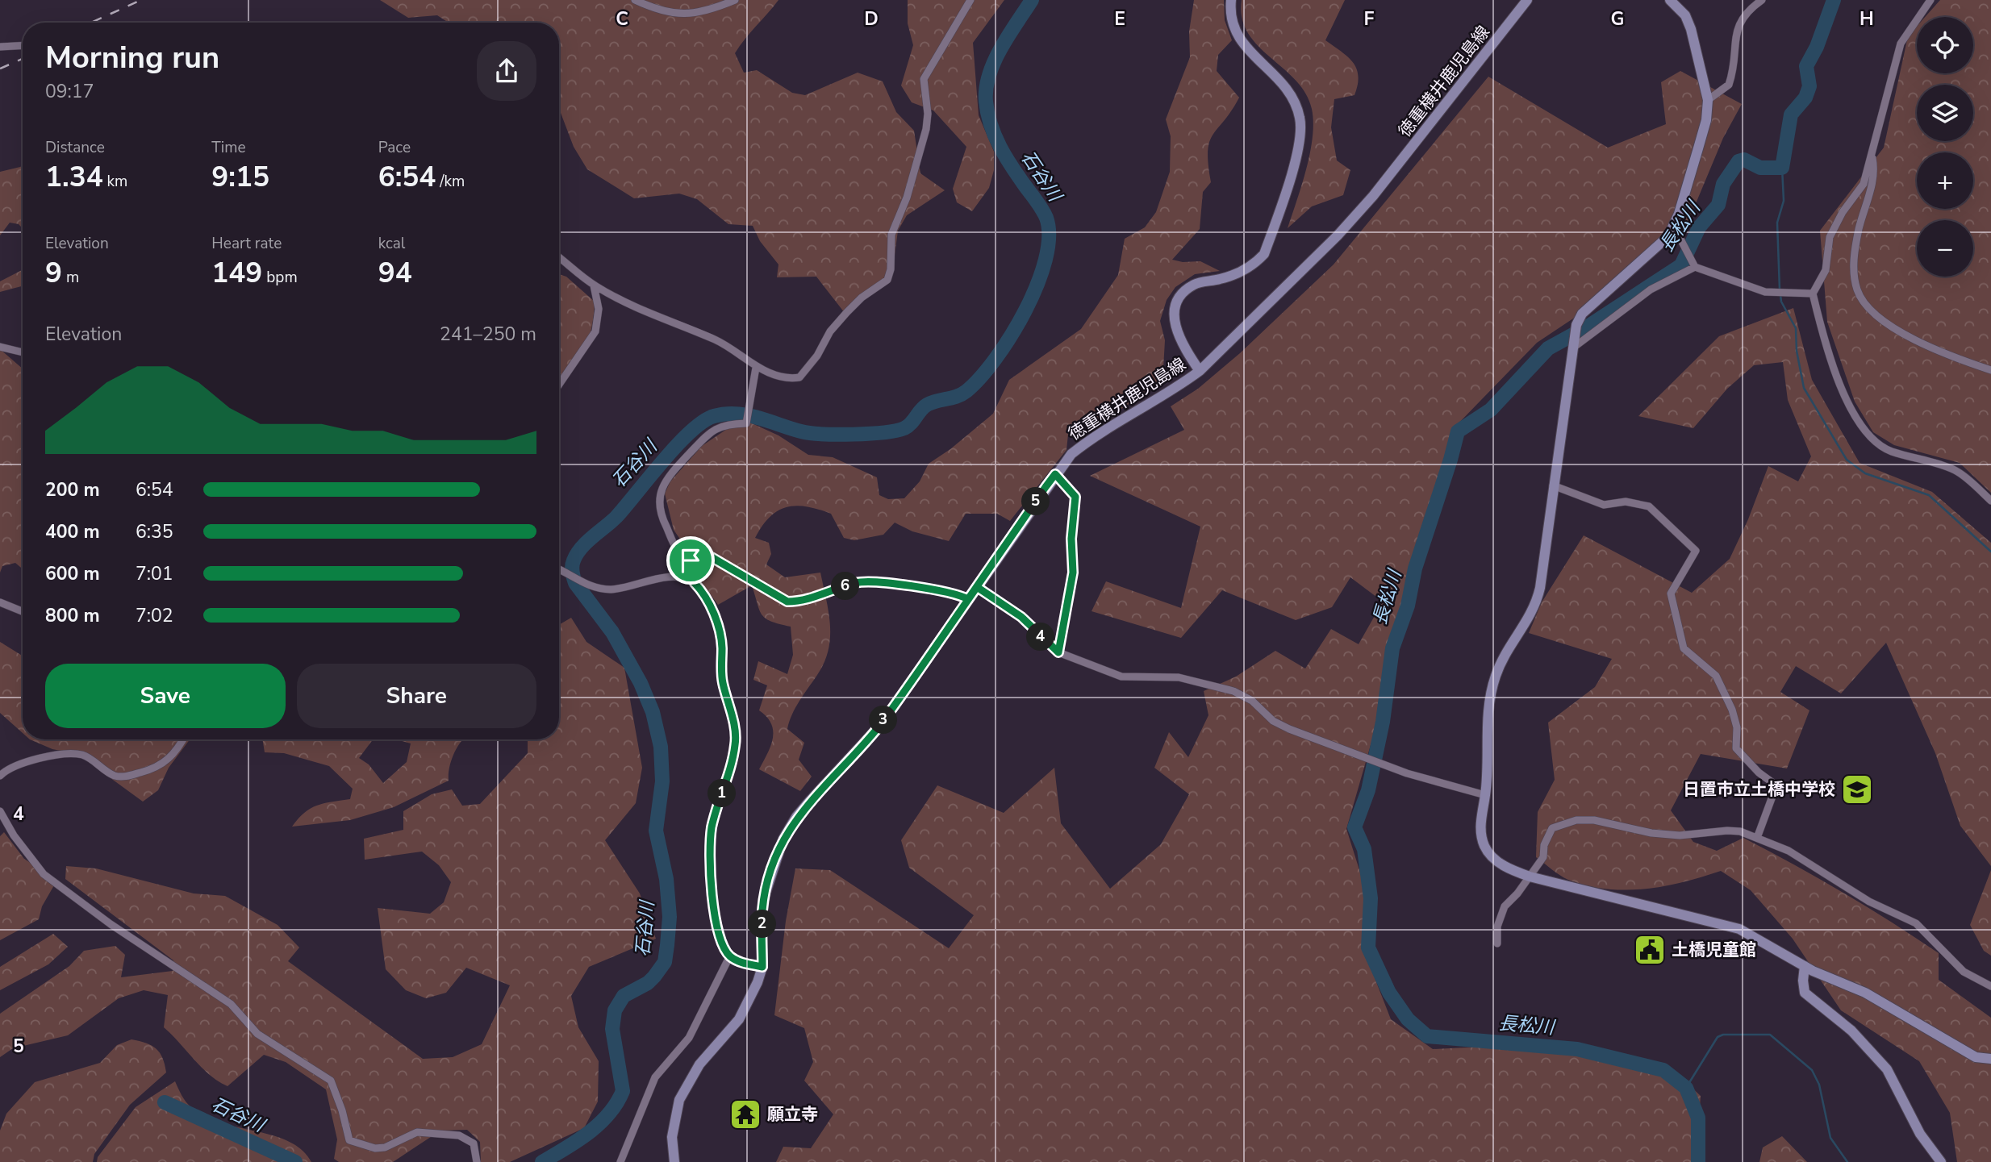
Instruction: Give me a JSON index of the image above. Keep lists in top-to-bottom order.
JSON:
{
  "streets": {
    "street": ["徳重横井鹿児島線"]
  },
  "water": ["石谷川", "長松川"],
  "places": {
    "school or university": ["日置市立土橋中学校"],
    "public building": ["土橋児童館"],
    "temple": ["願立寺"]
  },
  "page": {
    "map_buttons": ["+", "−"],
    "heading": ["Morning run", "09:17"],
    "stats": [
      ["Distance", "1.34 km"],
      ["Time", "9:15"],
      ["Pace", "6:54 /km"],
      ["Elevation", "9 m"],
      ["Heart rate", "149 bpm"],
      ["kcal", "94"]
    ],
    "chart": ["Elevation", "241–250 m"],
    "list": [
      {
        "name": "200 m",
        "note": "6:54"
      },
      {
        "name": "400 m",
        "note": "6:35"
      },
      {
        "name": "600 m",
        "note": "7:01"
      },
      {
        "name": "800 m",
        "note": "7:02"
      }
    ],
    "pins": [
      "5",
      "6",
      "4",
      "3",
      "1",
      "2"
    ],
    "buttons": ["Save", "Share"]
  },
  "grid": {
    "columns": [
      "C",
      "D",
      "E",
      "F",
      "G",
      "H"
    ],
    "rows": ["4", "5"]
  }
}
